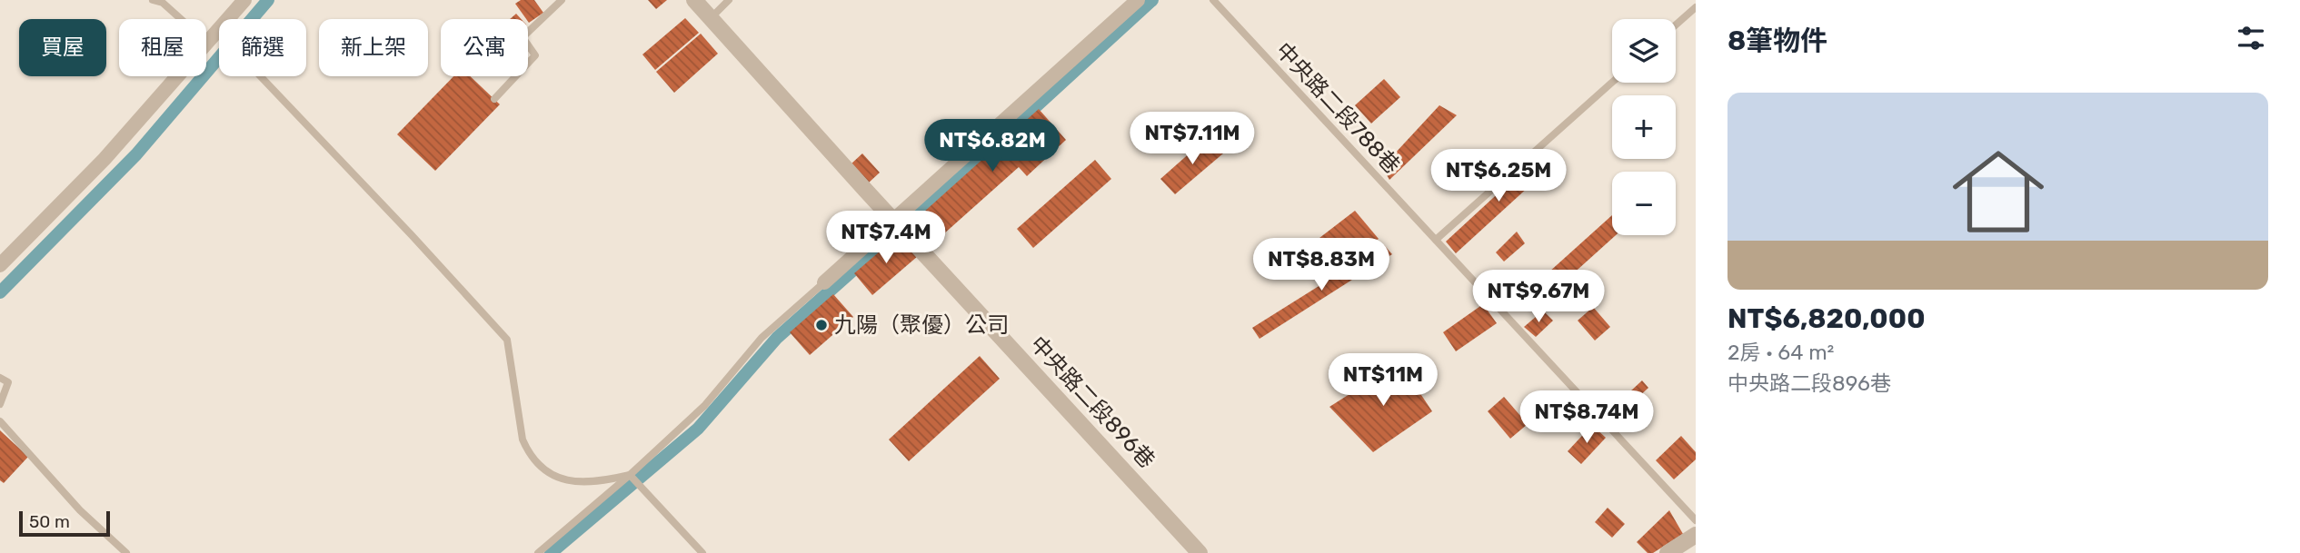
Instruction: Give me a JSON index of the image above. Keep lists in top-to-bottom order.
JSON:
{
  "streets": {
    "street": ["中央路二段896巷"],
    "lane": ["中央路二段788巷"]
  },
  "places": ["九陽（聚優）公司"],
  "scale_bar": "50 m",
  "page": {
    "heading": "8筆物件",
    "map_buttons": ["+", "−"],
    "chip": [
      "買屋",
      "租屋",
      "篩選",
      "新上架",
      "公寓"
    ],
    "list": [
      {
        "name": "NT$6,820,000",
        "note": "2房 · 64 m² · 中央路二段896巷"
      }
    ],
    "price": [
      "NT$7.11M",
      "NT$6.82M",
      "NT$6.25M",
      "NT$7.4M",
      "NT$8.83M",
      "NT$9.67M",
      "NT$11M",
      "NT$8.74M"
    ],
    "scale": "50 m"
  }
}
